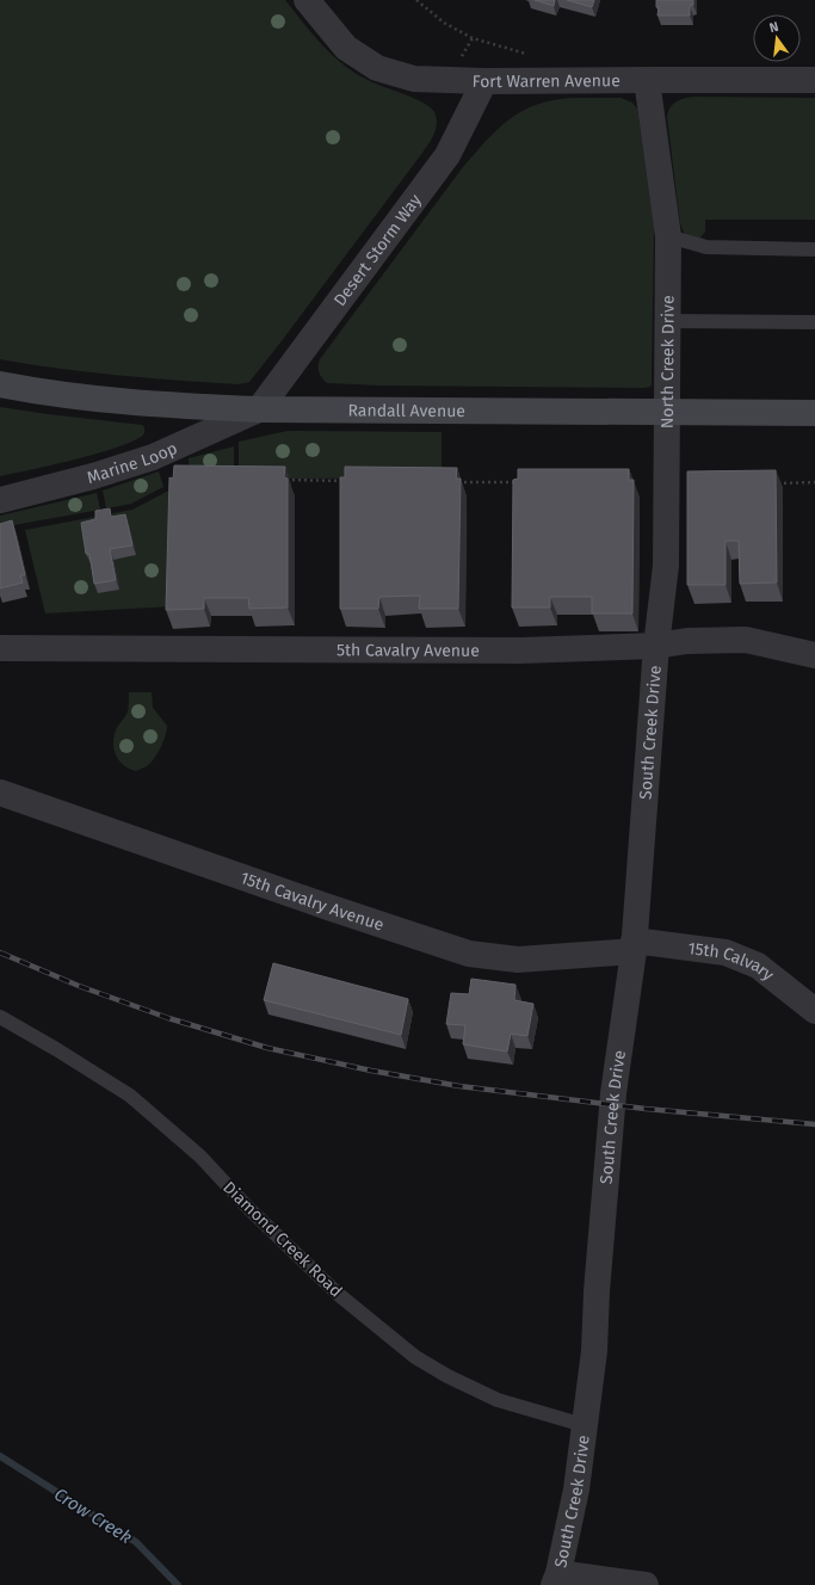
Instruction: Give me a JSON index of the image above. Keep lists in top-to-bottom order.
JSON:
{
  "streets": {
    "street": [
      "Fort Warren Avenue",
      "Desert Storm Way",
      "North Creek Drive",
      "Randall Avenue",
      "Marine Loop",
      "5th Cavalry Avenue",
      "South Creek Drive",
      "15th Cavalry Avenue",
      "15th Calvary"
    ],
    "lane": ["Diamond Creek Road"]
  },
  "crossings": [
    ["Fort Warren Avenue", "Desert Storm Way"],
    ["Fort Warren Avenue", "North Creek Drive"],
    ["Desert Storm Way", "Randall Avenue"],
    ["Desert Storm Way", "Marine Loop"],
    ["North Creek Drive", "Randall Avenue"],
    ["North Creek Drive", "5th Cavalry Avenue"],
    ["North Creek Drive", "South Creek Drive"],
    ["Randall Avenue", "Marine Loop"],
    ["5th Cavalry Avenue", "South Creek Drive"],
    ["South Creek Drive", "15th Cavalry Avenue"],
    ["South Creek Drive", "15th Calvary"],
    ["South Creek Drive", "Diamond Creek Road"],
    ["15th Cavalry Avenue", "15th Calvary"]
  ],
  "water": ["Crow Creek"],
  "north": "top"
}
